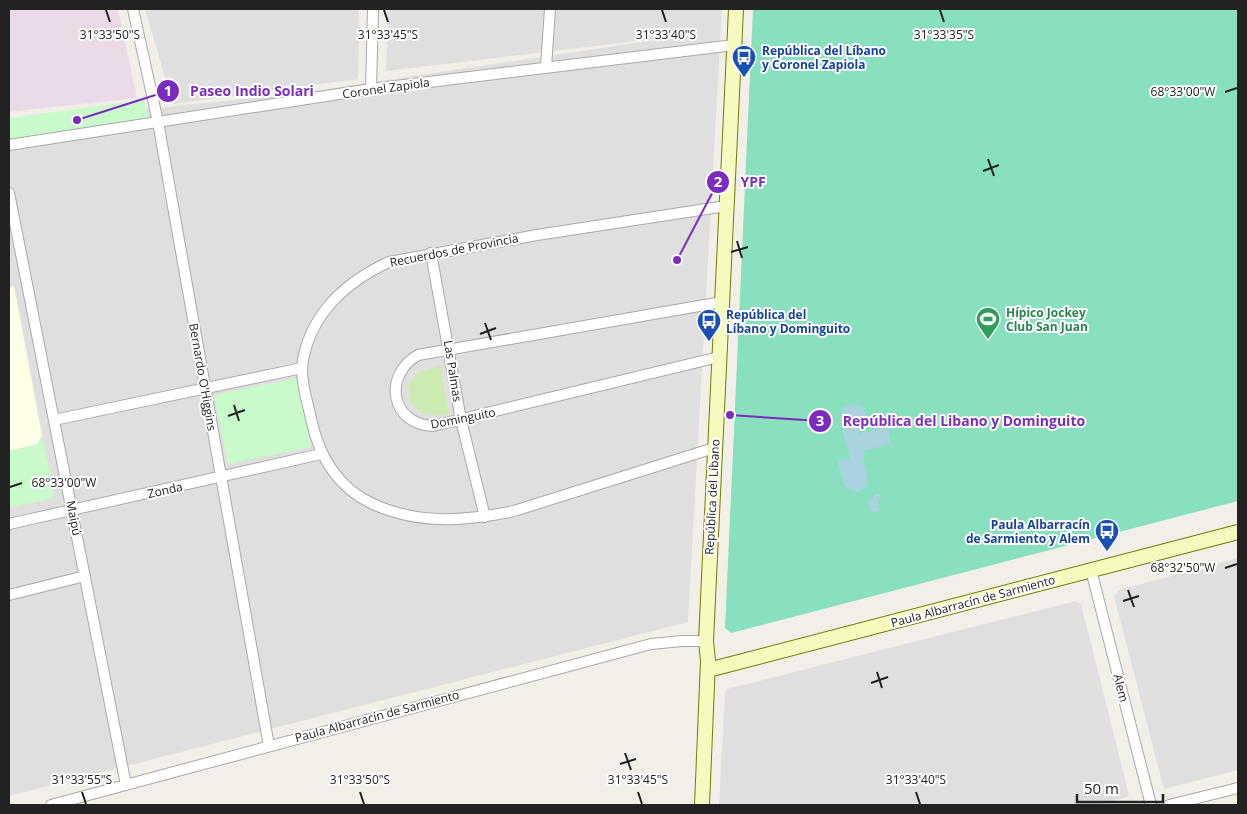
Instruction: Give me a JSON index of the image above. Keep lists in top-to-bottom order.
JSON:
{
  "streets": {
    "main road": ["República del Líbano", "Paula Albarracín de Sarmiento"],
    "street": [
      "Coronel Zapiola",
      "Recuerdos de Provincia",
      "Las Palmas",
      "Bernardo O'Higgins",
      "Dominguito",
      "Zonda",
      "Maipú",
      "Alem"
    ]
  },
  "crossings": [
    ["Coronel Zapiola", "Bernardo O'Higgins"],
    ["Coronel Zapiola", "República del Líbano"],
    ["Recuerdos de Provincia", "Las Palmas"],
    ["Recuerdos de Provincia", "Zonda"],
    ["Recuerdos de Provincia", "República del Líbano"],
    ["Las Palmas", "Dominguito"],
    ["Bernardo O'Higgins", "Zonda"],
    ["Bernardo O'Higgins", "Paula Albarracín de Sarmiento"],
    ["Dominguito", "República del Líbano"],
    ["Zonda", "Maipú"],
    ["República del Líbano", "Paula Albarracín de Sarmiento"],
    ["Maipú", "Paula Albarracín de Sarmiento"],
    ["Paula Albarracín de Sarmiento", "Alem"]
  ],
  "places": {
    "bus stop": ["República del Líbano y Coronel Zapiola", "República del Líbano y Dominguito", "Paula Albarracín de Sarmiento y Alem"],
    "other": ["Paseo Indio Solari", "YPF", "República del Libano y Dominguito"],
    "sports": ["Hípico Jockey Club San Juan"]
  },
  "scale_bar": "50 m",
  "coordinates": [
    "31°33'50\"S",
    "31°33'45\"S",
    "31°33'40\"S",
    "31°33'35\"S",
    "68°33'00\"W",
    "68°32'50\"W",
    "31°33'55\"S"
  ]
}
